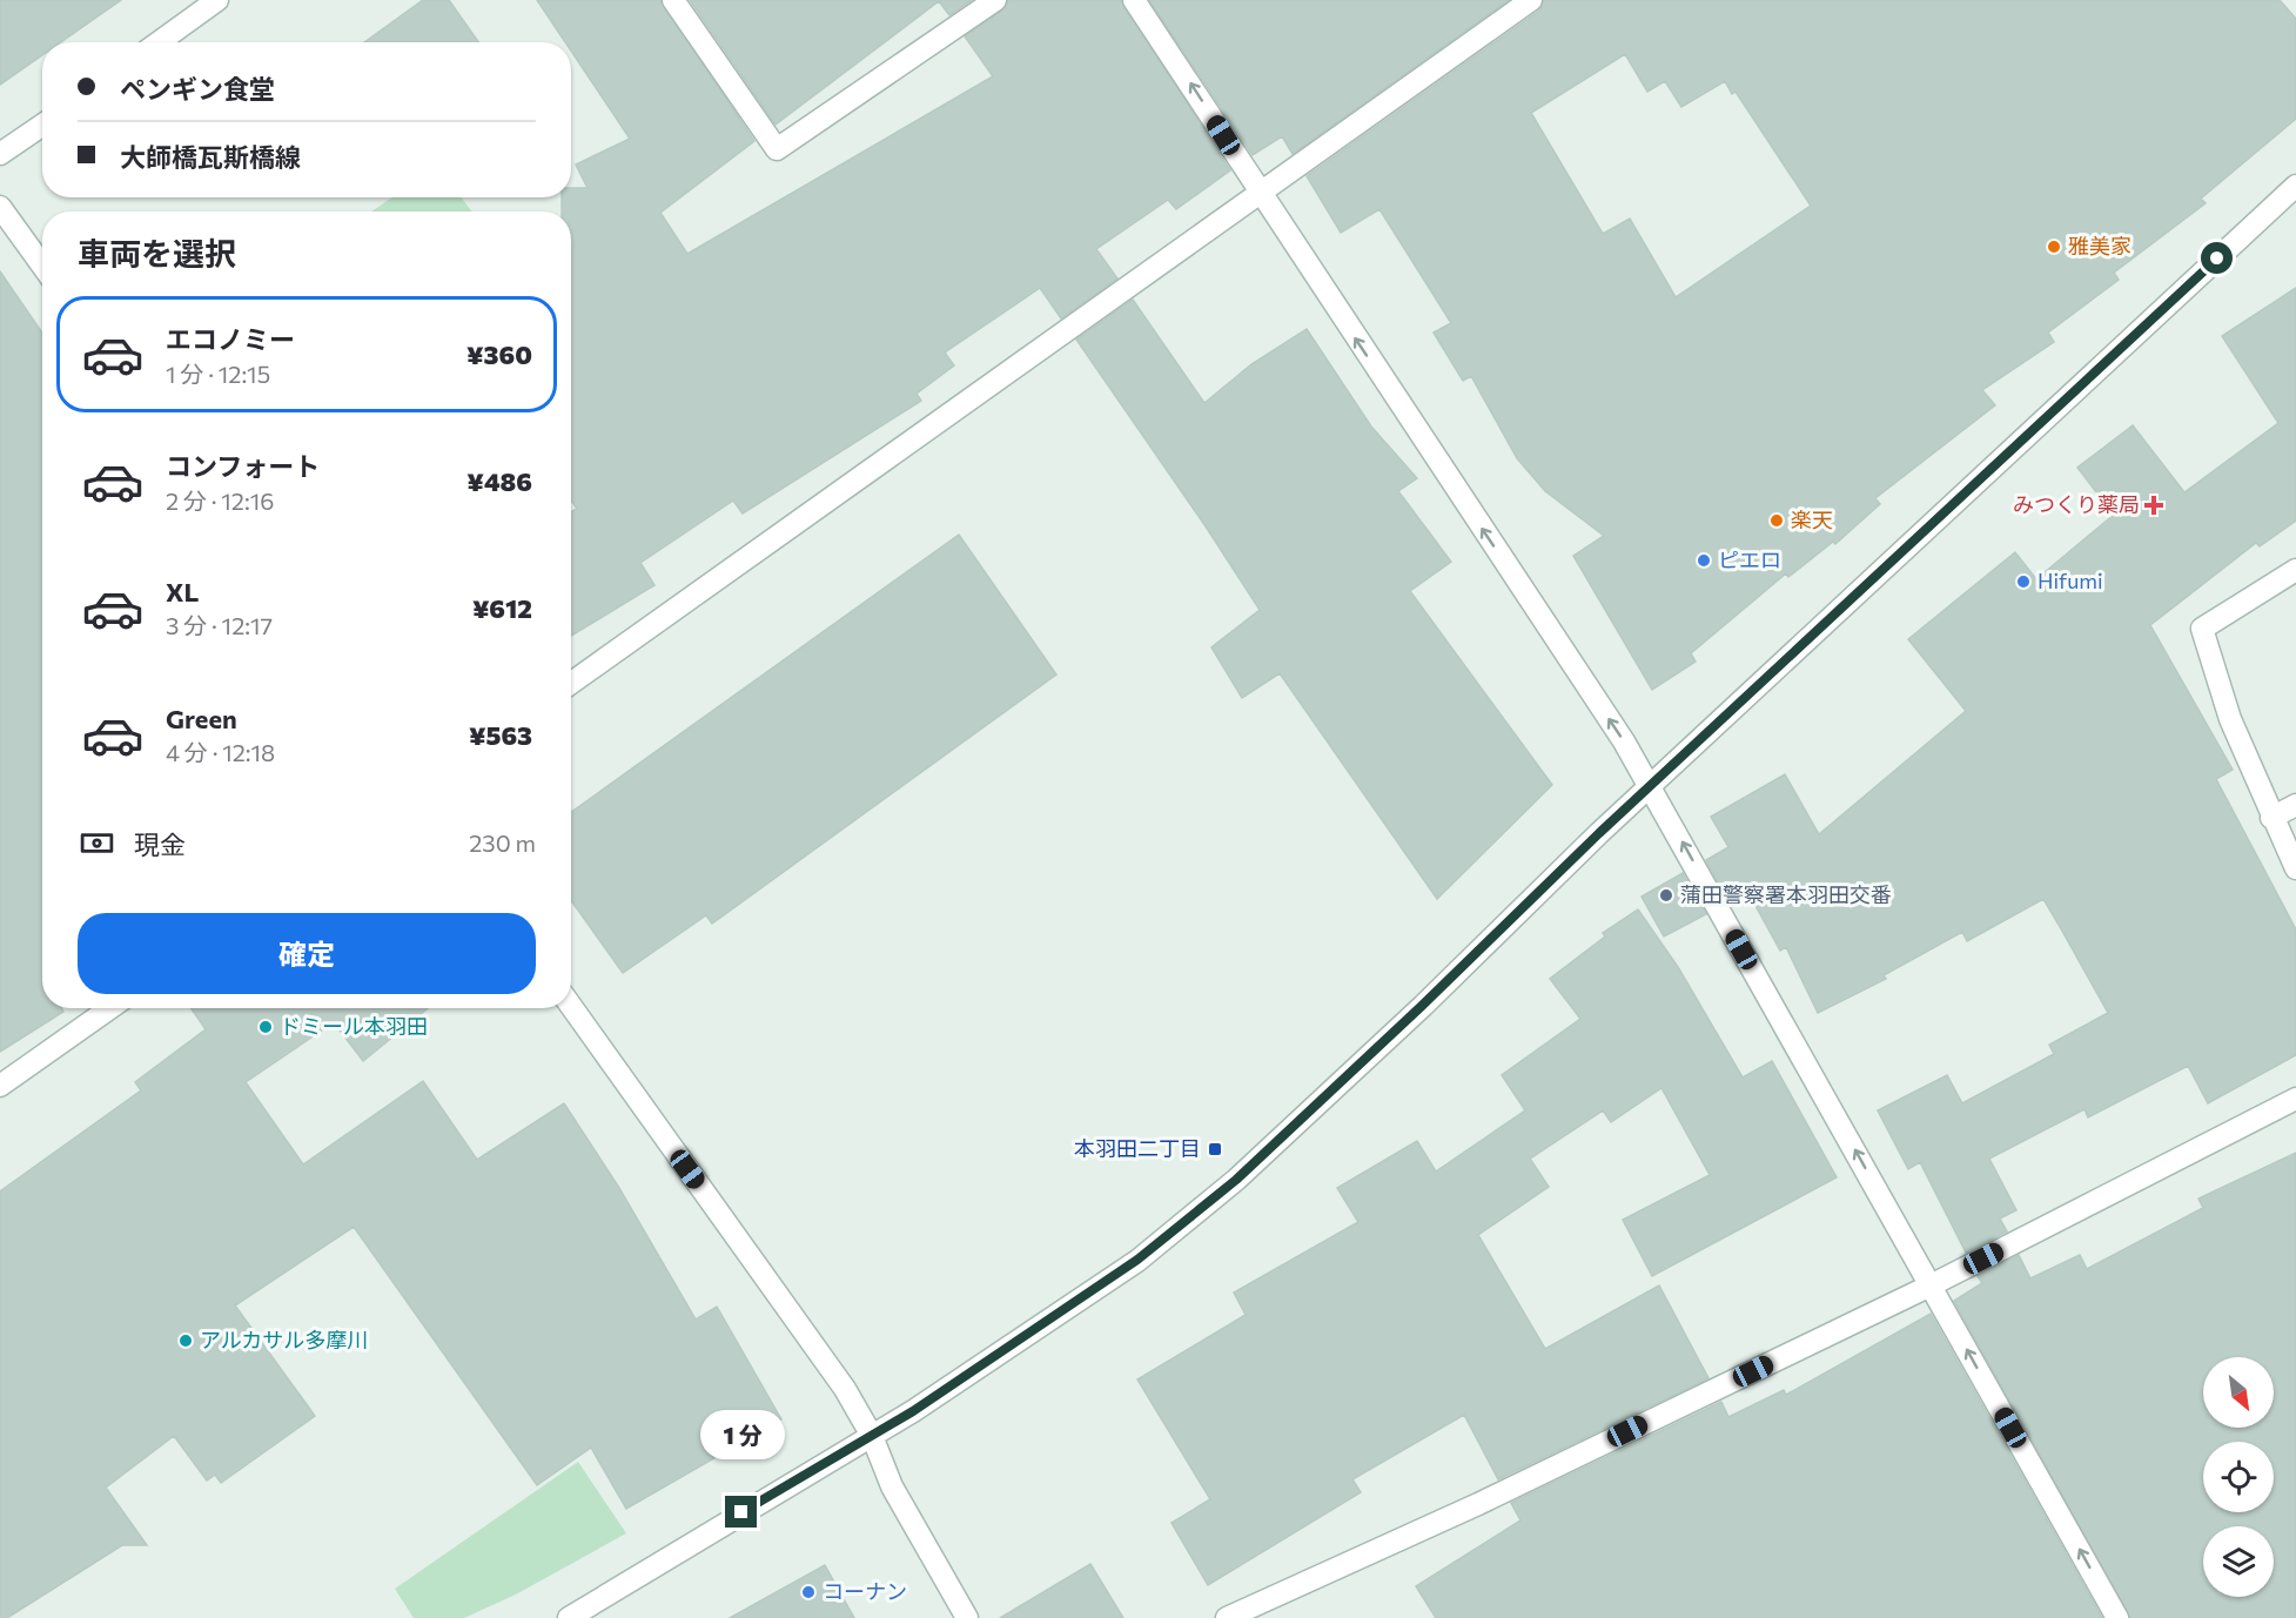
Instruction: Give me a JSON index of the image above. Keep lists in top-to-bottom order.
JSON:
{
  "places": {
    "other": [
      "雅美家",
      "楽天",
      "ピエロ",
      "Hifumi",
      "蒲田警察署本羽田交番",
      "ドミール本羽田",
      "アルカサル多摩川",
      "コーナン"
    ],
    "health": ["みつくり薬局"],
    "transit": ["本羽田二丁目"]
  },
  "north": "bottom right",
  "page": {
    "banner": ["ペンギン食堂", "大師橋瓦斯橋線"],
    "heading": "車両を選択",
    "list": [
      {
        "name": "エコノミー",
        "note": "1 分 · 12:15",
        "value": "¥360"
      },
      {
        "name": "コンフォート",
        "note": "2 分 · 12:16",
        "value": "¥486"
      },
      {
        "name": "XL",
        "note": "3 分 · 12:17",
        "value": "¥612"
      },
      {
        "name": "Green",
        "note": "4 分 · 12:18",
        "value": "¥563"
      }
    ],
    "pay": ["現金", "230 m"],
    "buttons": "確定",
    "bubble": "1 分"
  }
}
